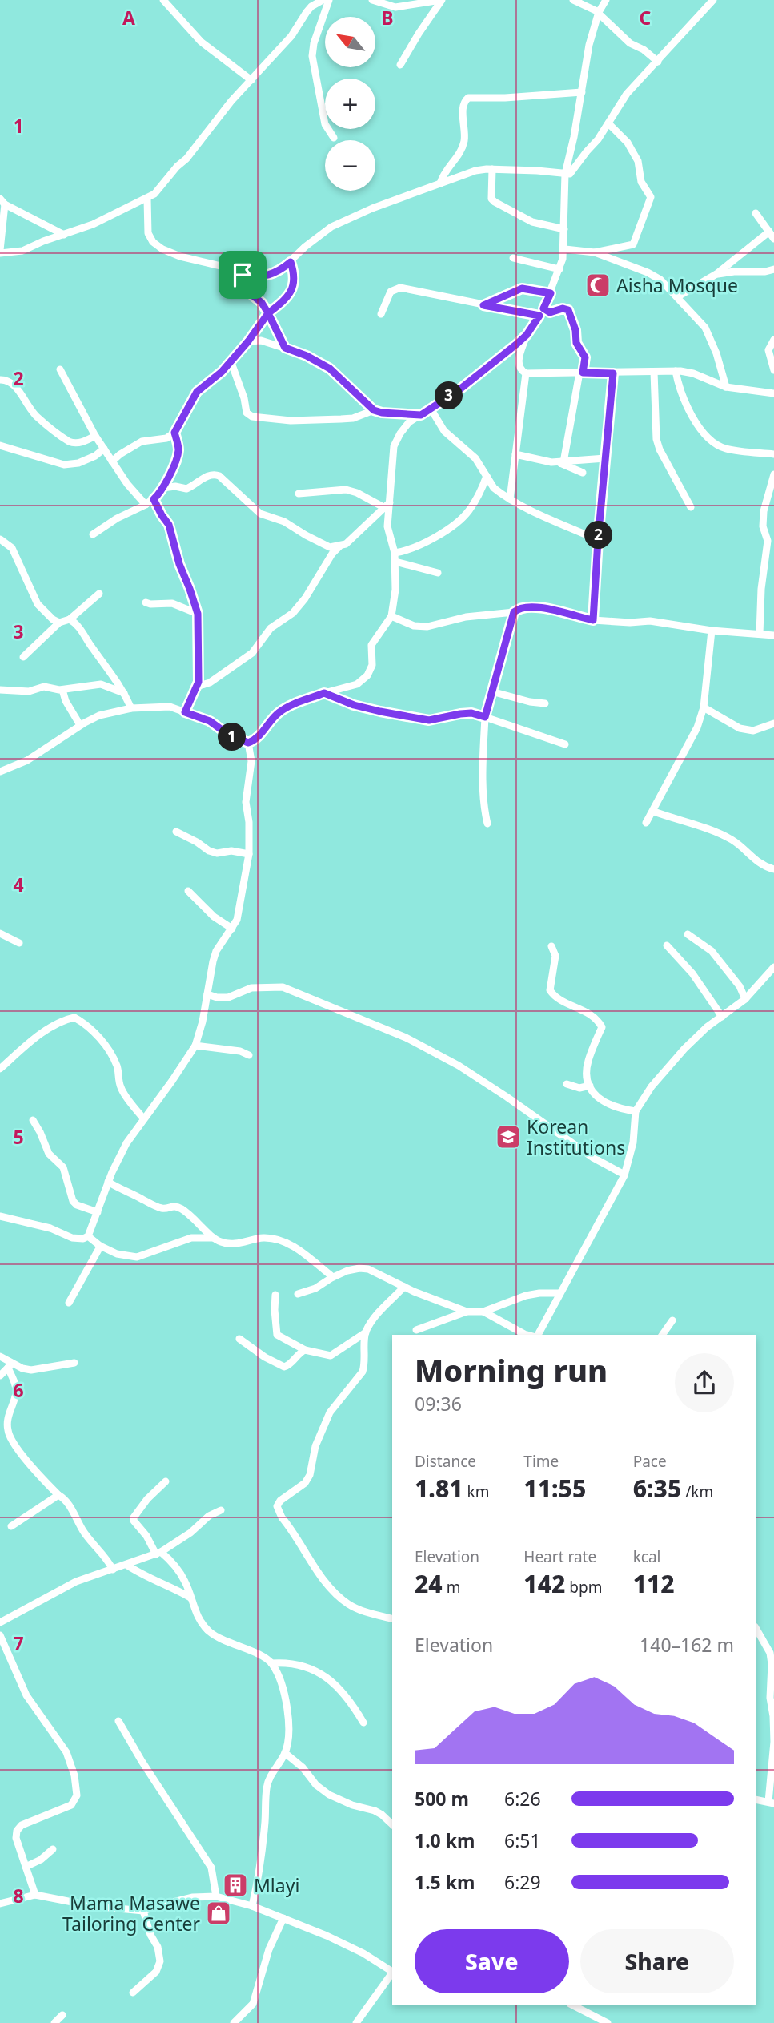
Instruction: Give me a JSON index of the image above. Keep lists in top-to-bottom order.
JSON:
{
  "places": {
    "mosque": ["Aisha Mosque"],
    "school or university": ["Korean Institutions"],
    "building": ["Mlayi"],
    "shop": ["Mama Masawe Tailoring Center"]
  },
  "north": "top left",
  "page": {
    "map_buttons": ["+", "−"],
    "pins": ["3", "2", "1"],
    "heading": ["Morning run", "09:36"],
    "stats": [
      ["Distance", "1.81 km"],
      ["Time", "11:55"],
      ["Pace", "6:35 /km"],
      ["Elevation", "24 m"],
      ["Heart rate", "142 bpm"],
      ["kcal", "112"]
    ],
    "chart": ["Elevation", "140–162 m"],
    "list": [
      {
        "name": "500 m",
        "note": "6:26"
      },
      {
        "name": "1.0 km",
        "note": "6:51"
      },
      {
        "name": "1.5 km",
        "note": "6:29"
      }
    ],
    "buttons": ["Save", "Share"]
  },
  "grid": {
    "columns": ["A", "B", "C"],
    "rows": [
      "1",
      "2",
      "3",
      "4",
      "5",
      "6",
      "7",
      "8"
    ]
  }
}
